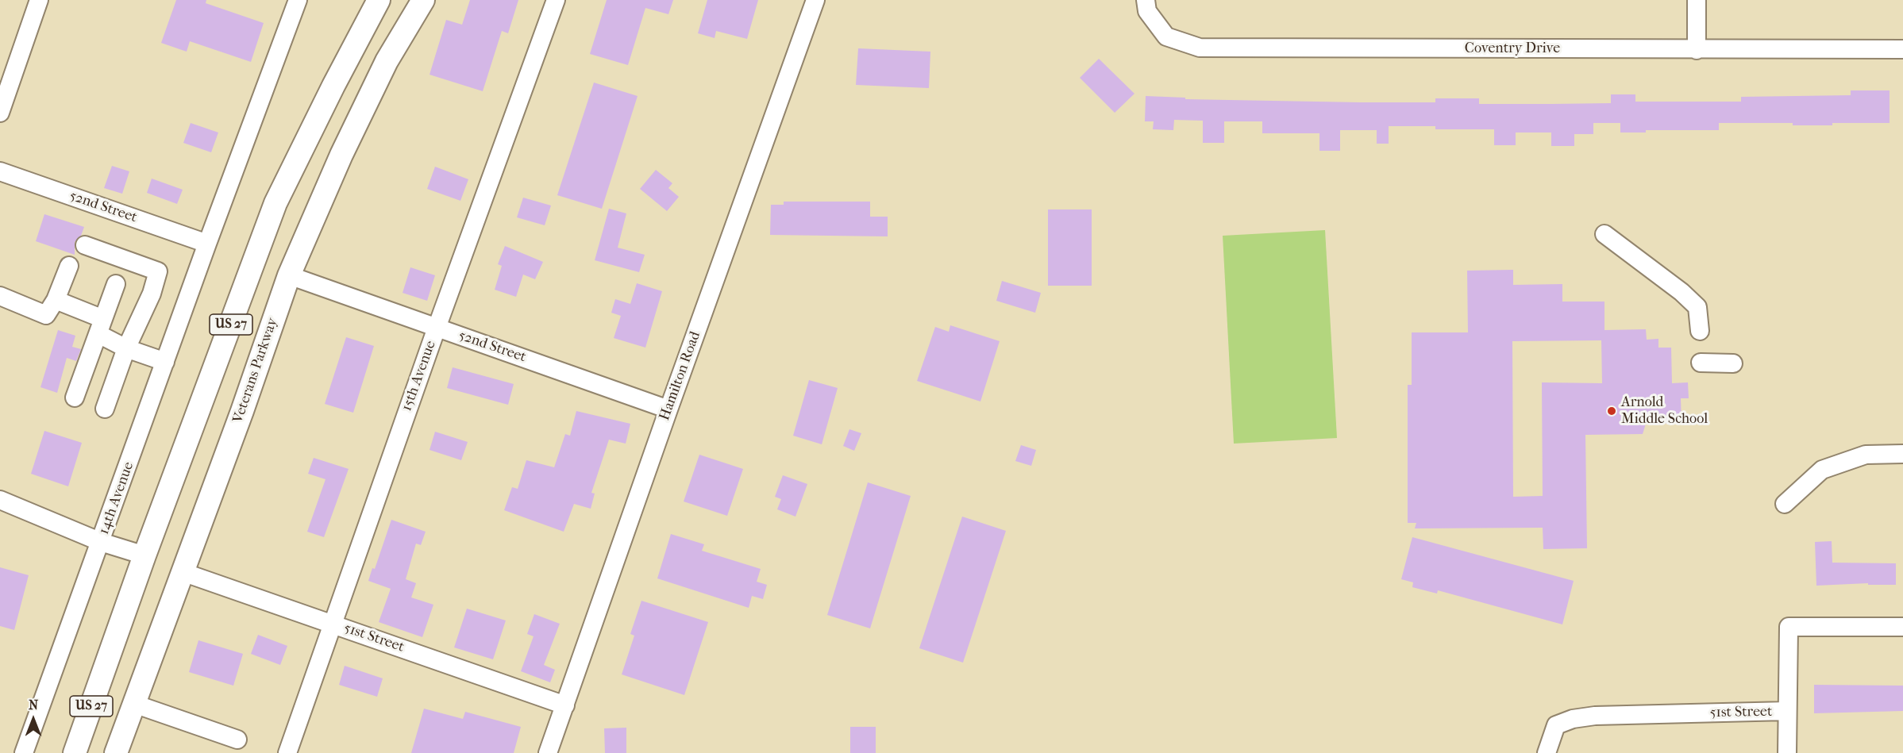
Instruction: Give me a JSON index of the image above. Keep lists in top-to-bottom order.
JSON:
{
  "streets": {
    "main road": ["US 27", "Veterans Parkway"],
    "street": [
      "Coventry Drive",
      "52nd Street",
      "15th Avenue",
      "Hamilton Road",
      "14th Avenue",
      "51st Street"
    ]
  },
  "crossings": [
    ["52nd Street", "Veterans Parkway"],
    ["52nd Street", "15th Avenue"],
    ["52nd Street", "Hamilton Road"],
    ["52nd Street", "14th Avenue"],
    ["Veterans Parkway", "51st Street"],
    ["15th Avenue", "51st Street"],
    ["Hamilton Road", "51st Street"]
  ],
  "places": ["Arnold Middle School"],
  "north": "top"
}
